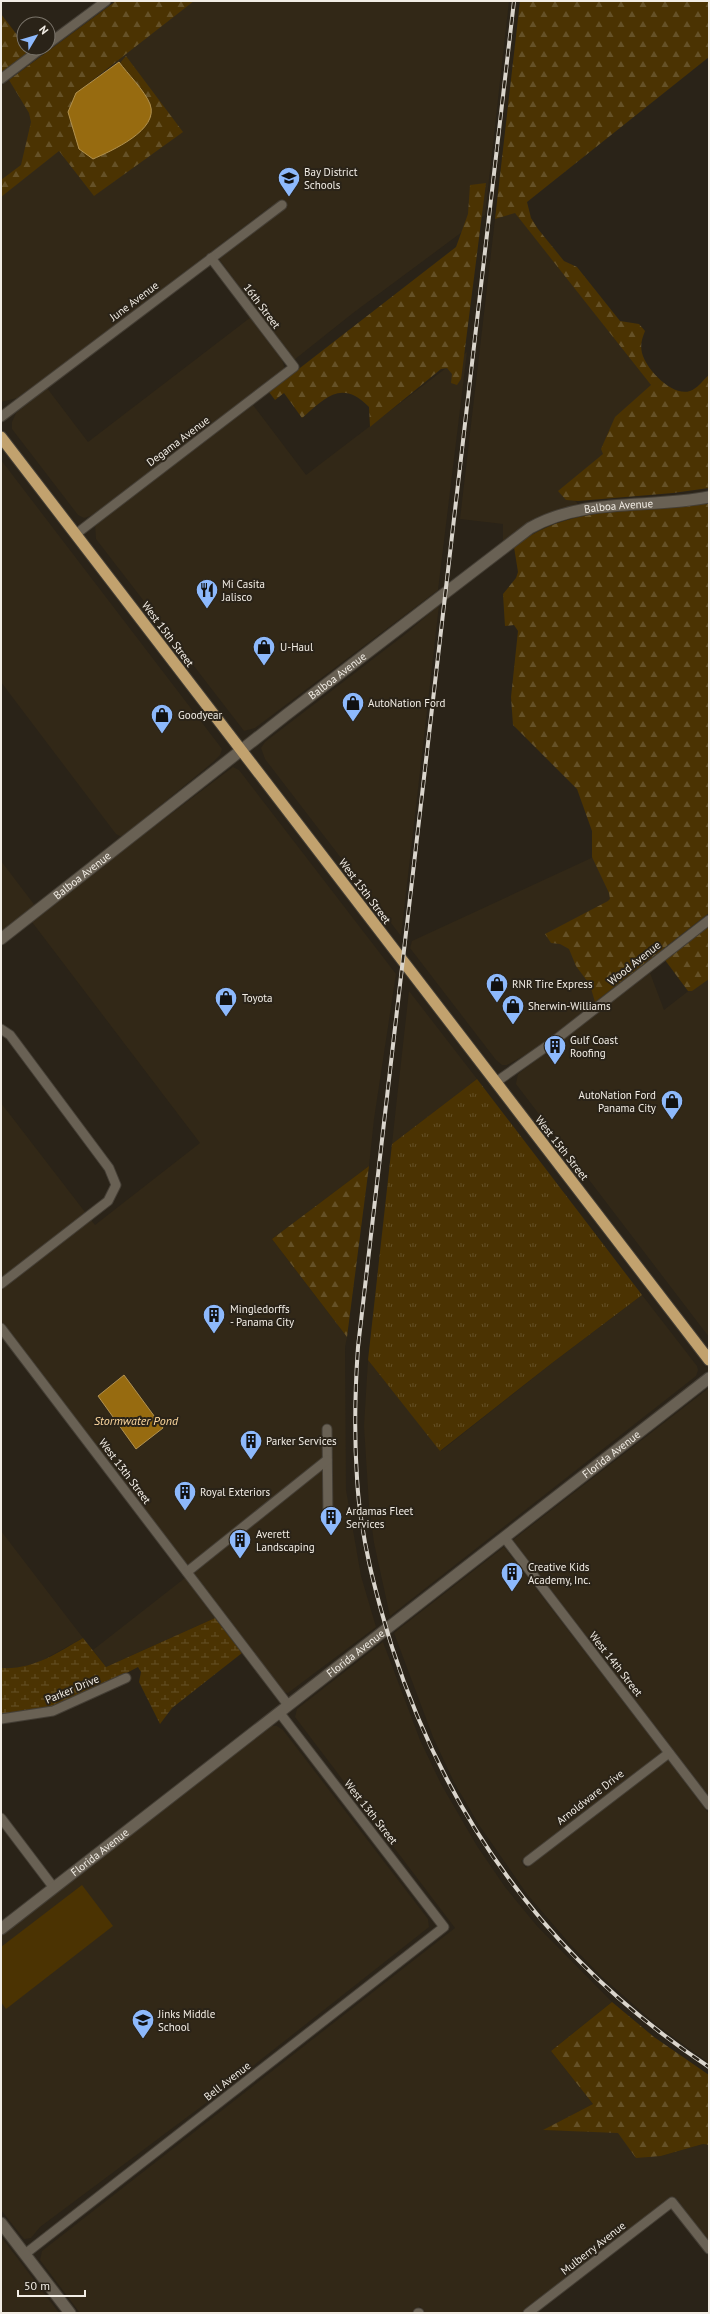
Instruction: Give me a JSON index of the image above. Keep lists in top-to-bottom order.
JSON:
{
  "streets": {
    "highway": ["West 15th Street"],
    "street": [
      "June Avenue",
      "16th Street",
      "Degama Avenue",
      "Balboa Avenue",
      "Wood Avenue",
      "Florida Avenue",
      "West 13th Street",
      "West 14th Street",
      "Parker Drive",
      "Arnoldware Drive",
      "Bell Avenue",
      "Mulberry Avenue"
    ]
  },
  "crossings": [
    ["June Avenue", "16th Street"],
    ["16th Street", "Degama Avenue"],
    ["Degama Avenue", "West 15th Street"],
    ["Balboa Avenue", "West 15th Street"],
    ["West 15th Street", "Wood Avenue"],
    ["Florida Avenue", "West 13th Street"],
    ["Florida Avenue", "West 14th Street"],
    ["West 13th Street", "Bell Avenue"],
    ["West 14th Street", "Arnoldware Drive"]
  ],
  "water": ["Stormwater Pond"],
  "places": {
    "school or university": ["Bay District Schools", "Jinks Middle School"],
    "restaurant": ["Mi Casita Jalisco"],
    "shop": [
      "U-Haul",
      "AutoNation Ford",
      "Goodyear",
      "RNR Tire Express",
      "Toyota",
      "Sherwin-Williams",
      "AutoNation Ford Panama City"
    ],
    "building": [
      "Gulf Coast Roofing",
      "Mingledorffs - Panama City",
      "Parker Services",
      "Royal Exteriors",
      "Ardamas Fleet Services",
      "Averett Landscaping",
      "Creative Kids Academy, Inc."
    ]
  },
  "scale_bar": "50 m",
  "north": "top right"
}
